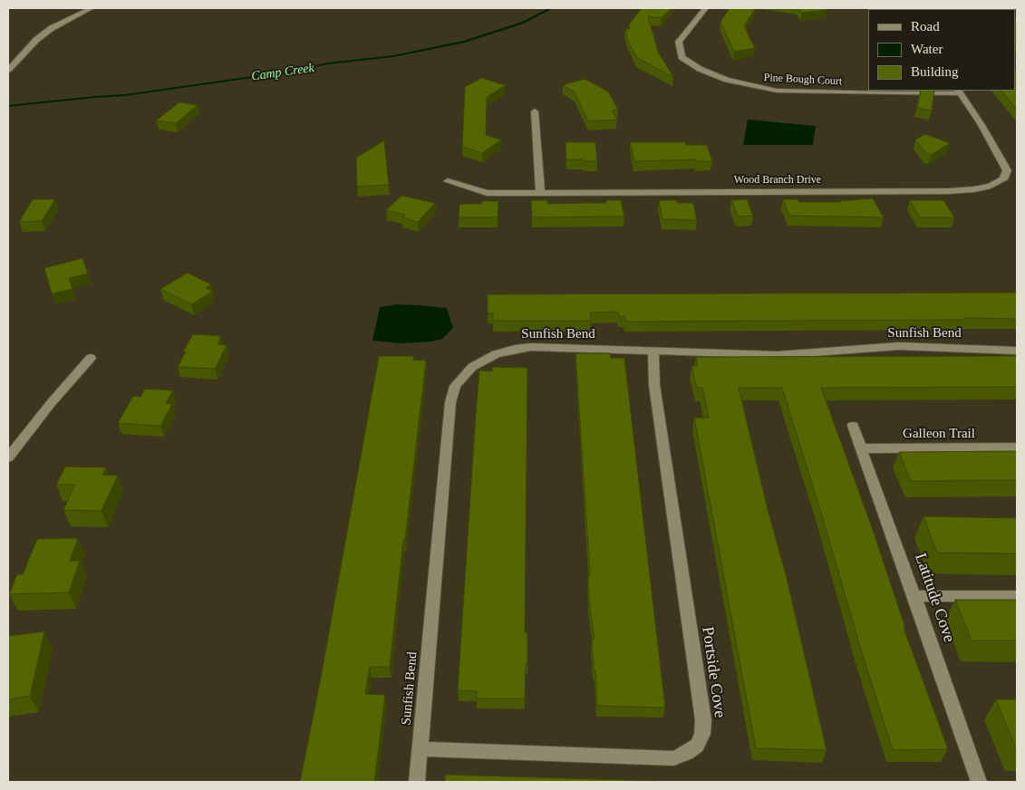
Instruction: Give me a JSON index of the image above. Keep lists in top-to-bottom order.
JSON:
{
  "streets": {
    "street": [
      "Pine Bough Court",
      "Wood Branch Drive",
      "Sunfish Bend",
      "Galleon Trail",
      "Latitude Cove",
      "Portside Cove"
    ]
  },
  "crossings": [
    ["Pine Bough Court", "Wood Branch Drive"],
    ["Sunfish Bend", "Portside Cove"],
    ["Galleon Trail", "Latitude Cove"]
  ],
  "water": ["Camp Creek"],
  "legend": ["Road", "Water", "Building"]
}
